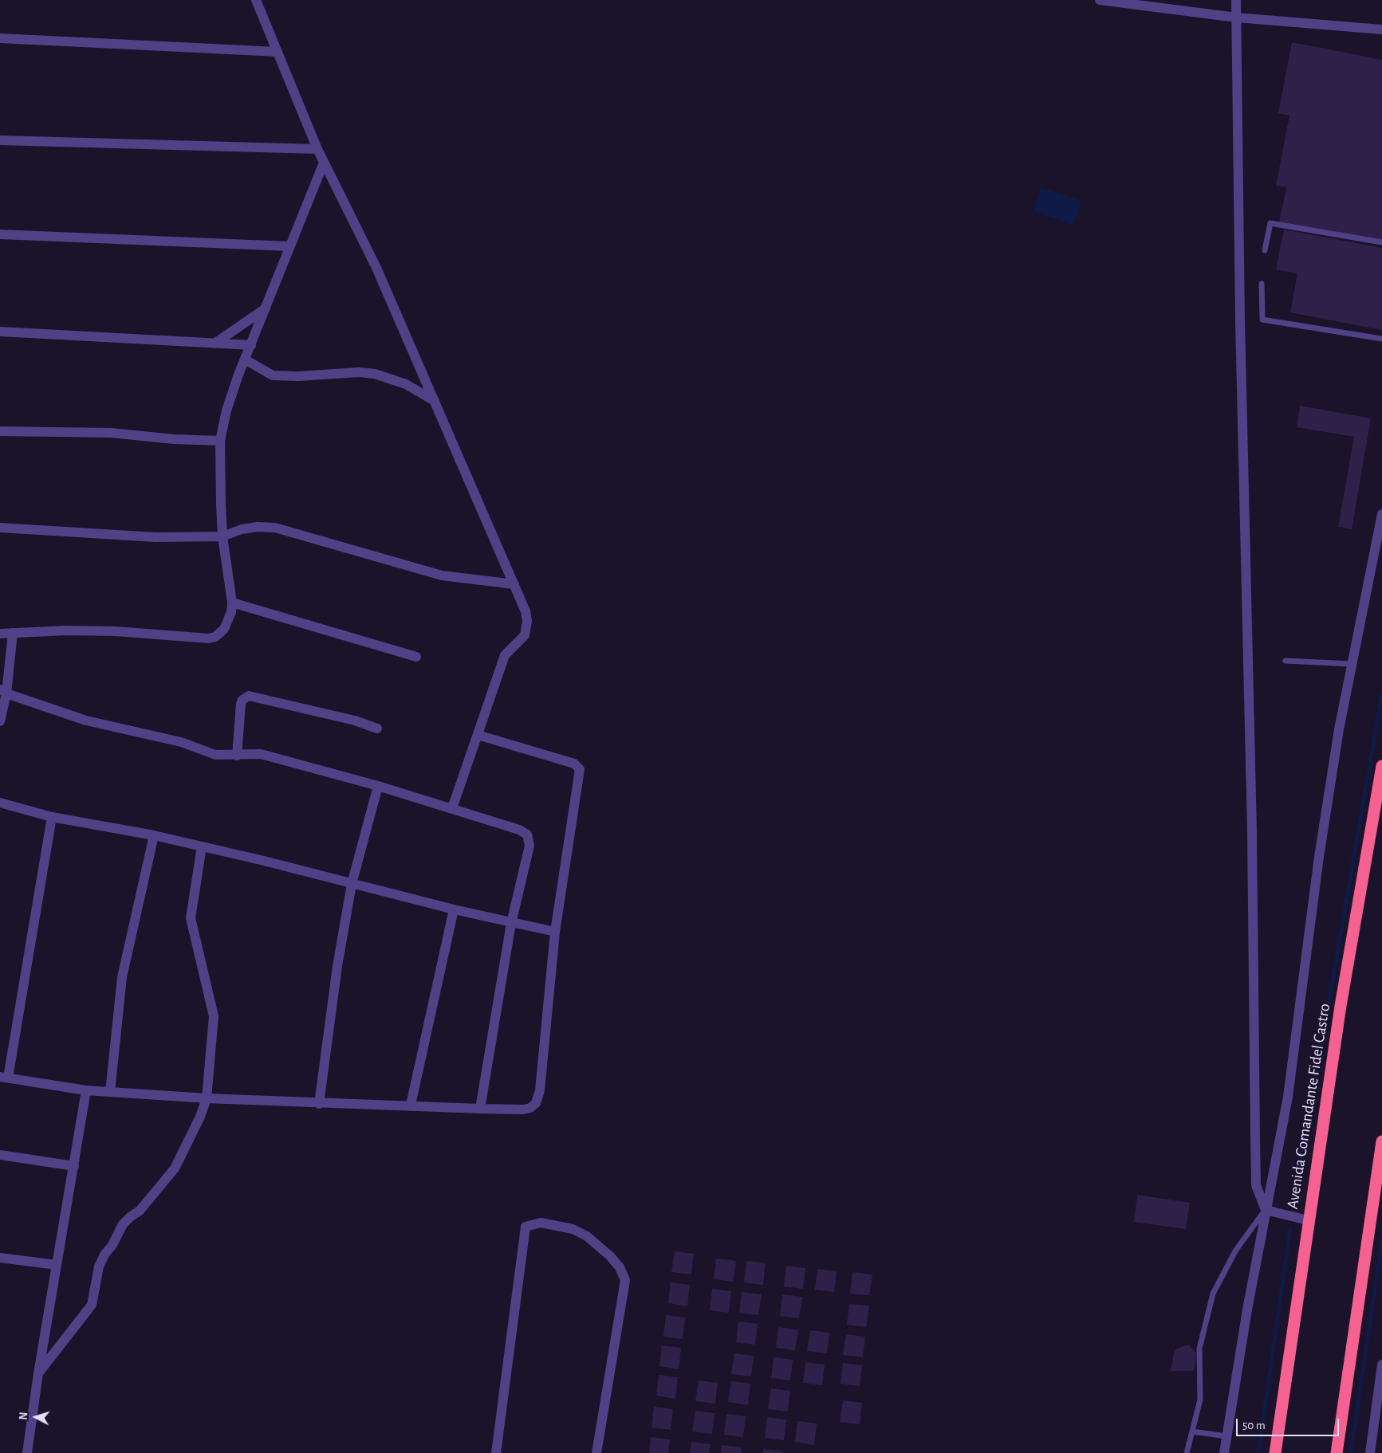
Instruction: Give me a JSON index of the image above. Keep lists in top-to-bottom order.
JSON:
{
  "streets": {
    "highway": ["Avenida Comandante Fidel Castro"]
  },
  "scale_bar": "50 m",
  "north": "left"
}
